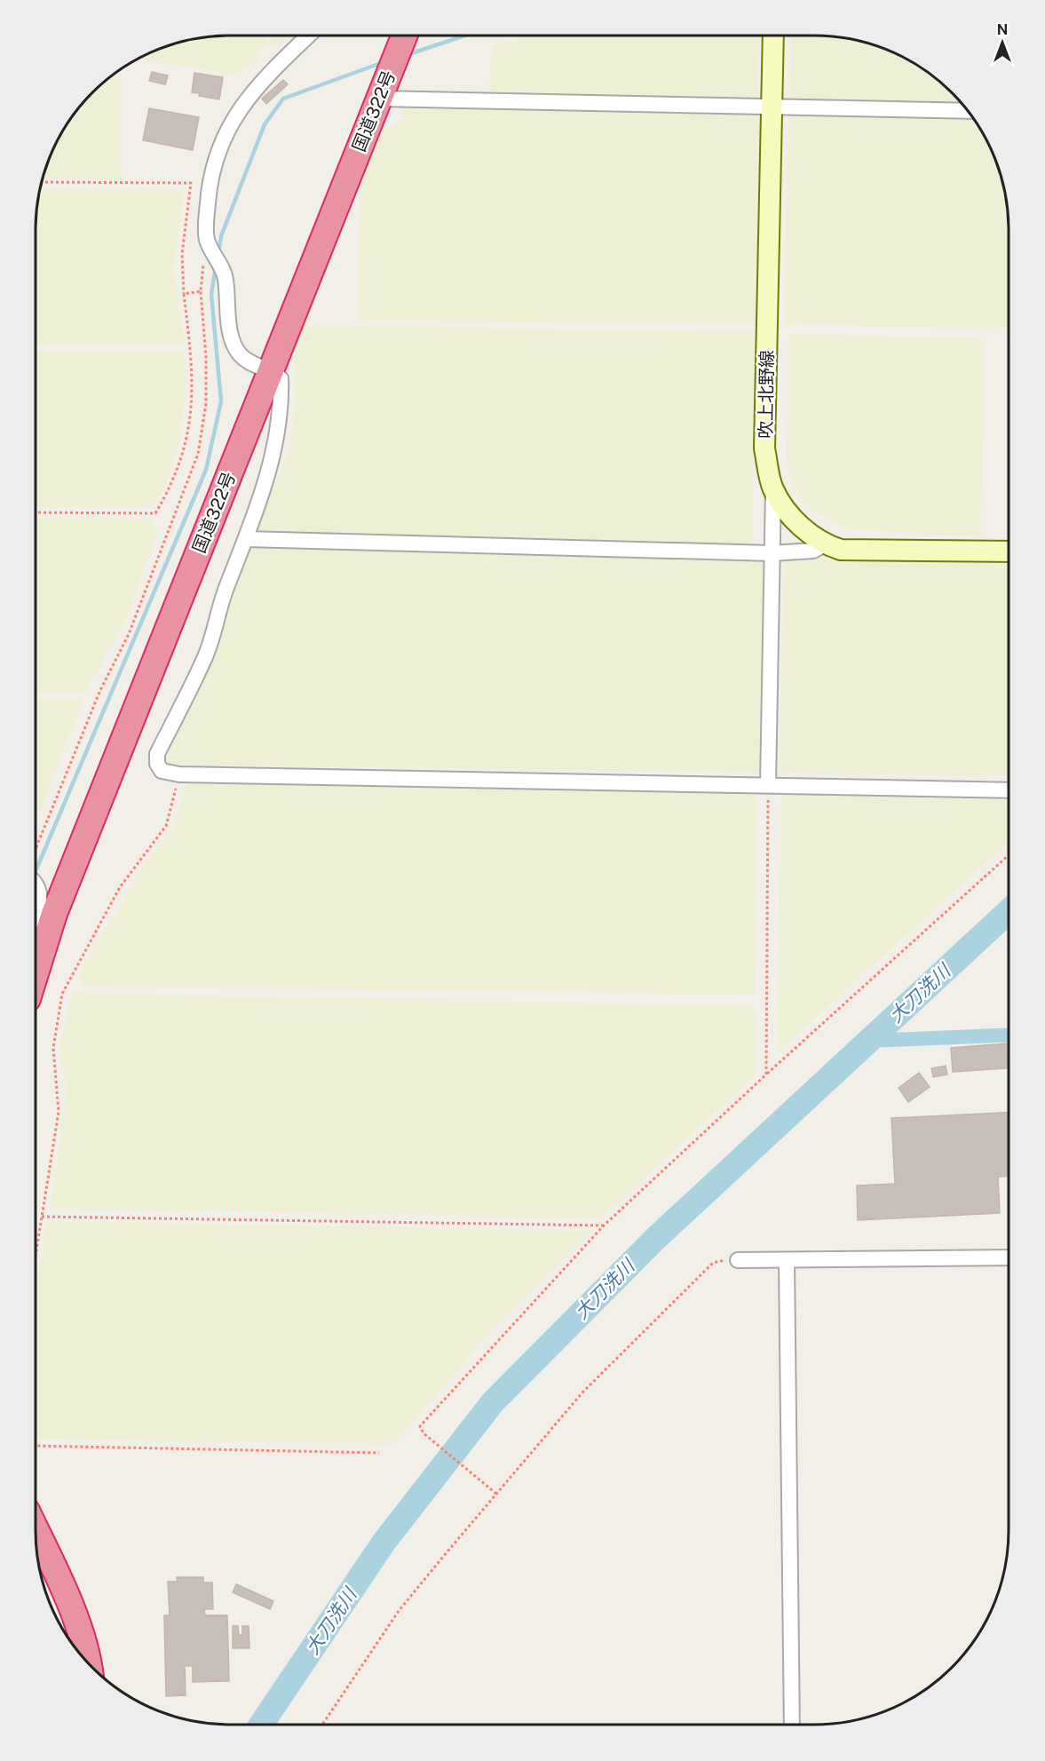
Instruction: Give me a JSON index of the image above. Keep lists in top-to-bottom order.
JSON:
{
  "streets": {
    "highway": ["国道322号"],
    "main road": ["吹上北野線"]
  },
  "water": ["大刀洗川"],
  "north": "top"
}
